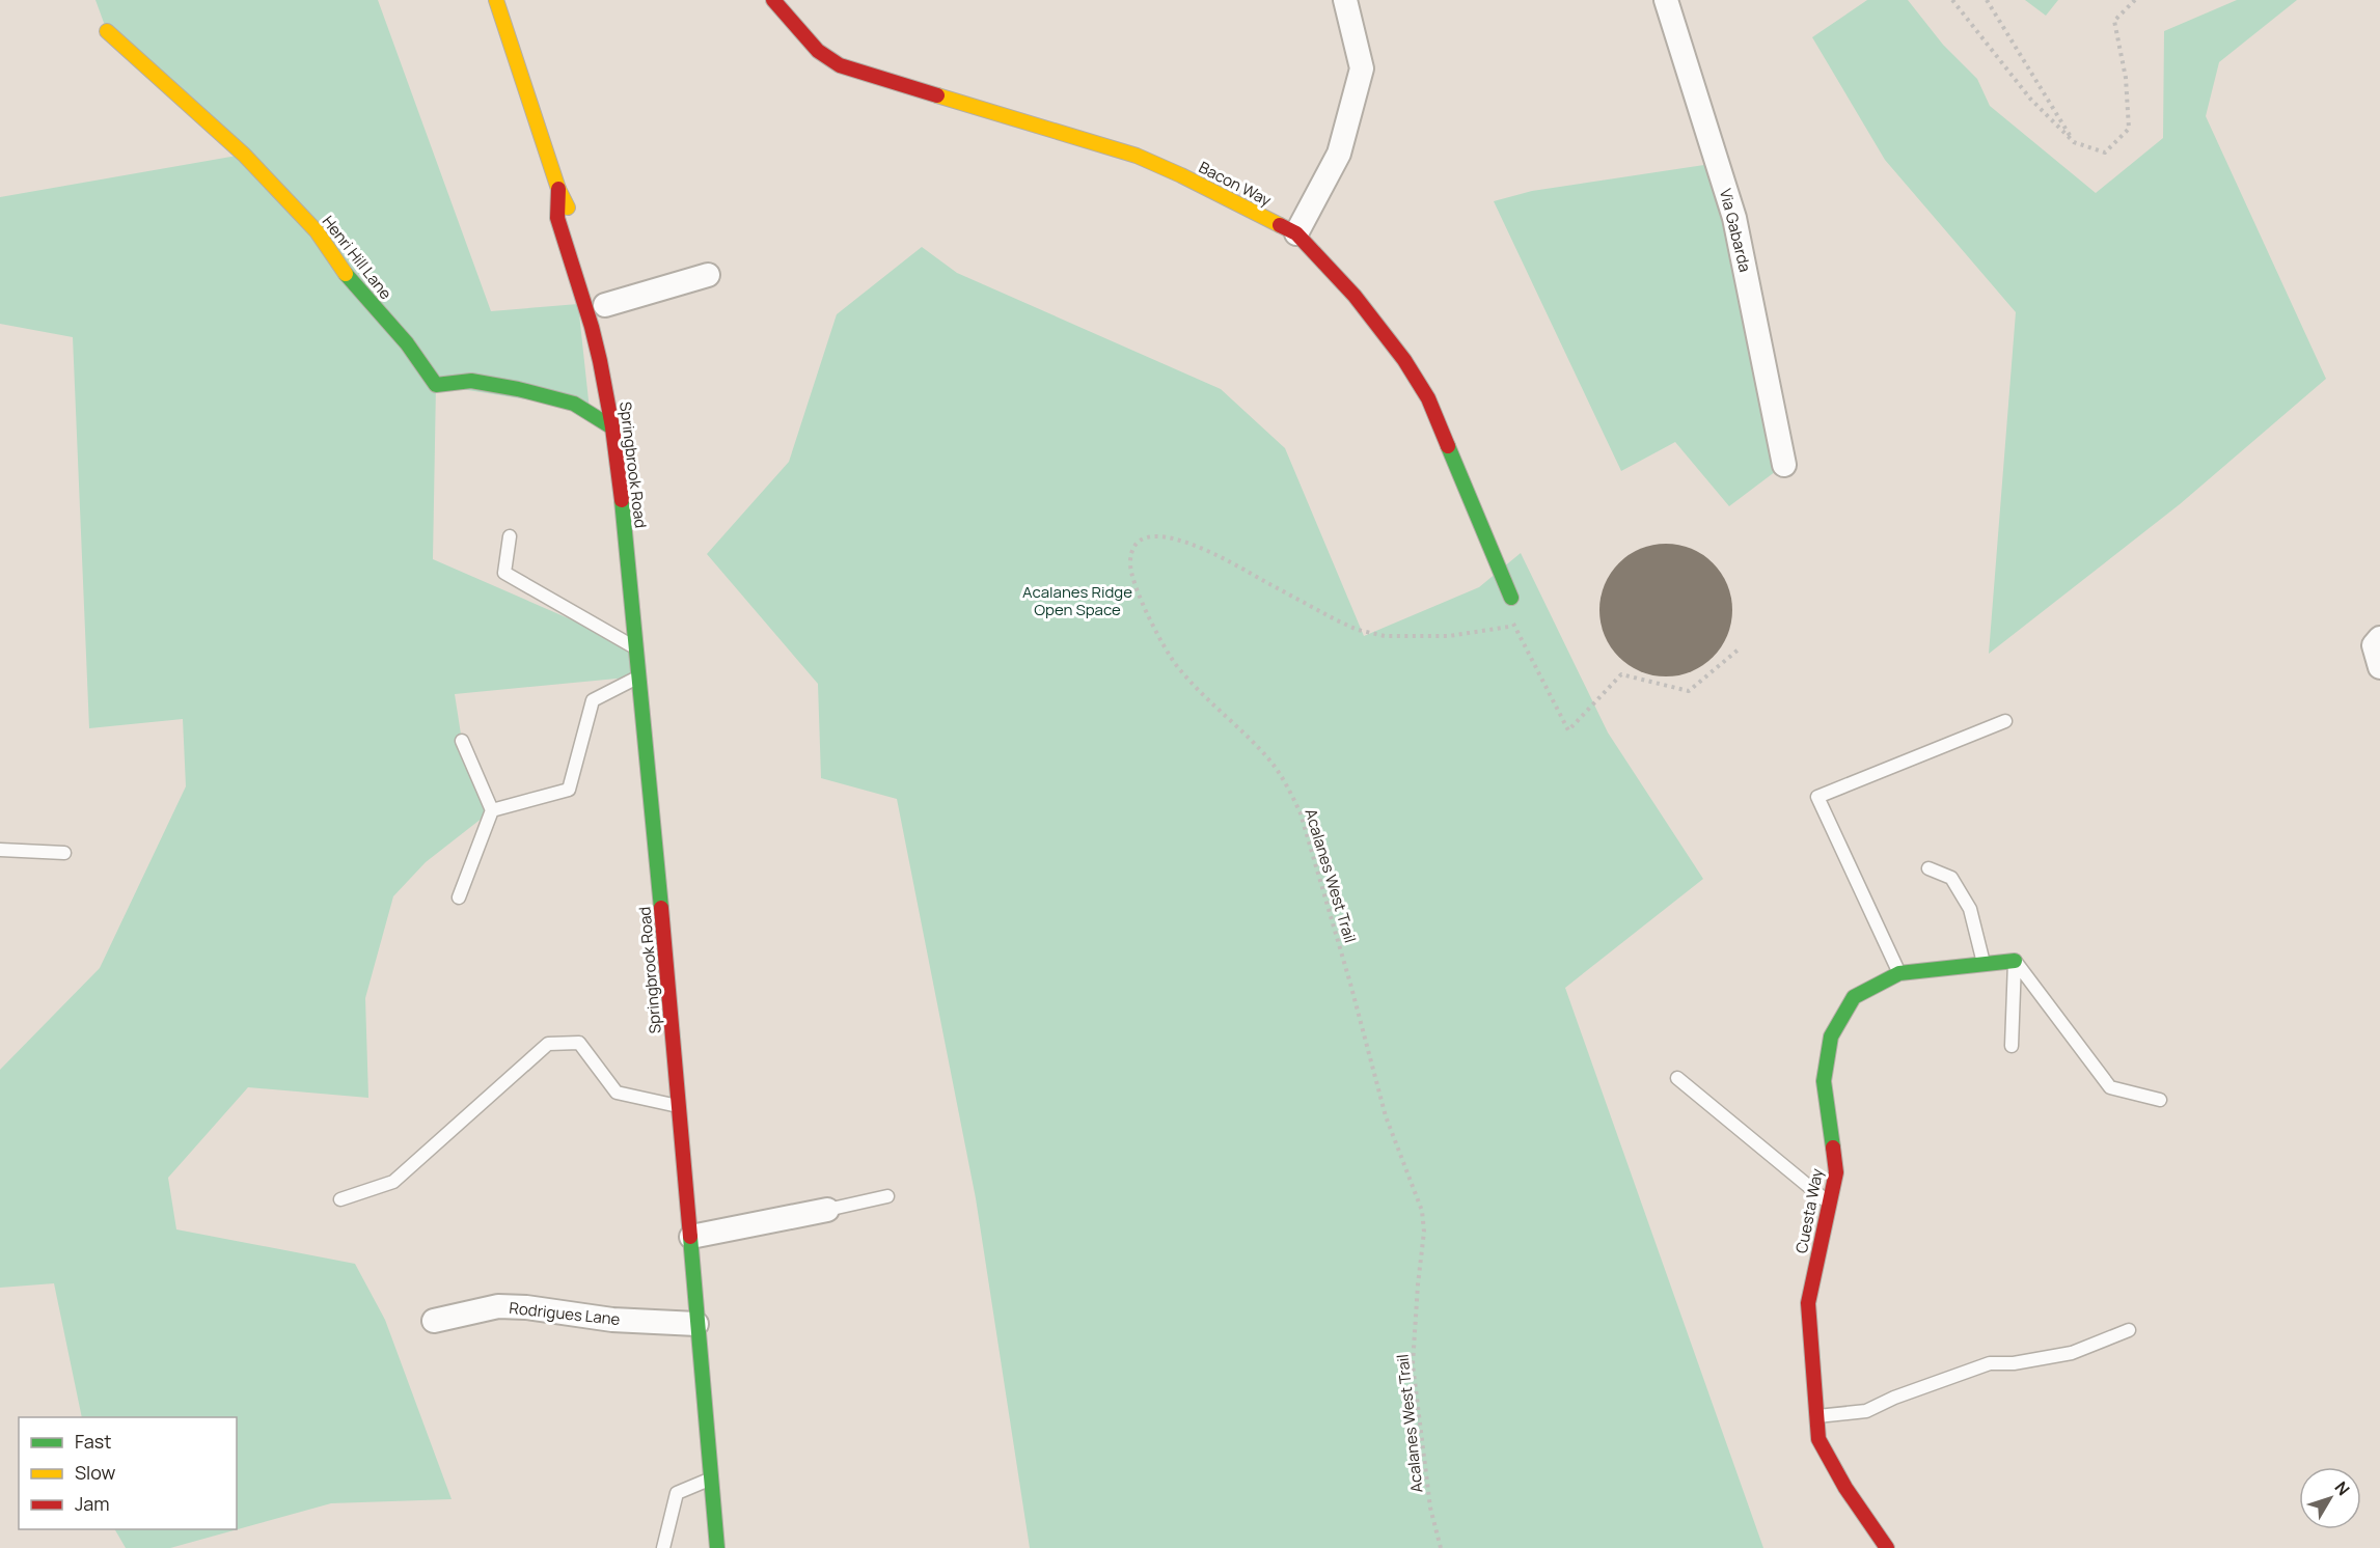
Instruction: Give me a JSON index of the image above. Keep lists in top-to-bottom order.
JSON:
{
  "streets": {
    "street": [
      "Bacon Way",
      "Via Gabarda",
      "Henri Hill Lane",
      "Springbrook Road",
      "Cuesta Way",
      "Rodrigues Lane"
    ],
    "path": ["Acalanes West Trail"]
  },
  "crossings": [
    ["Henri Hill Lane", "Springbrook Road"],
    ["Springbrook Road", "Rodrigues Lane"]
  ],
  "parks": ["Acalanes Ridge Open Space"],
  "legend": ["Fast", "Slow", "Jam"],
  "north": "top right"
}
